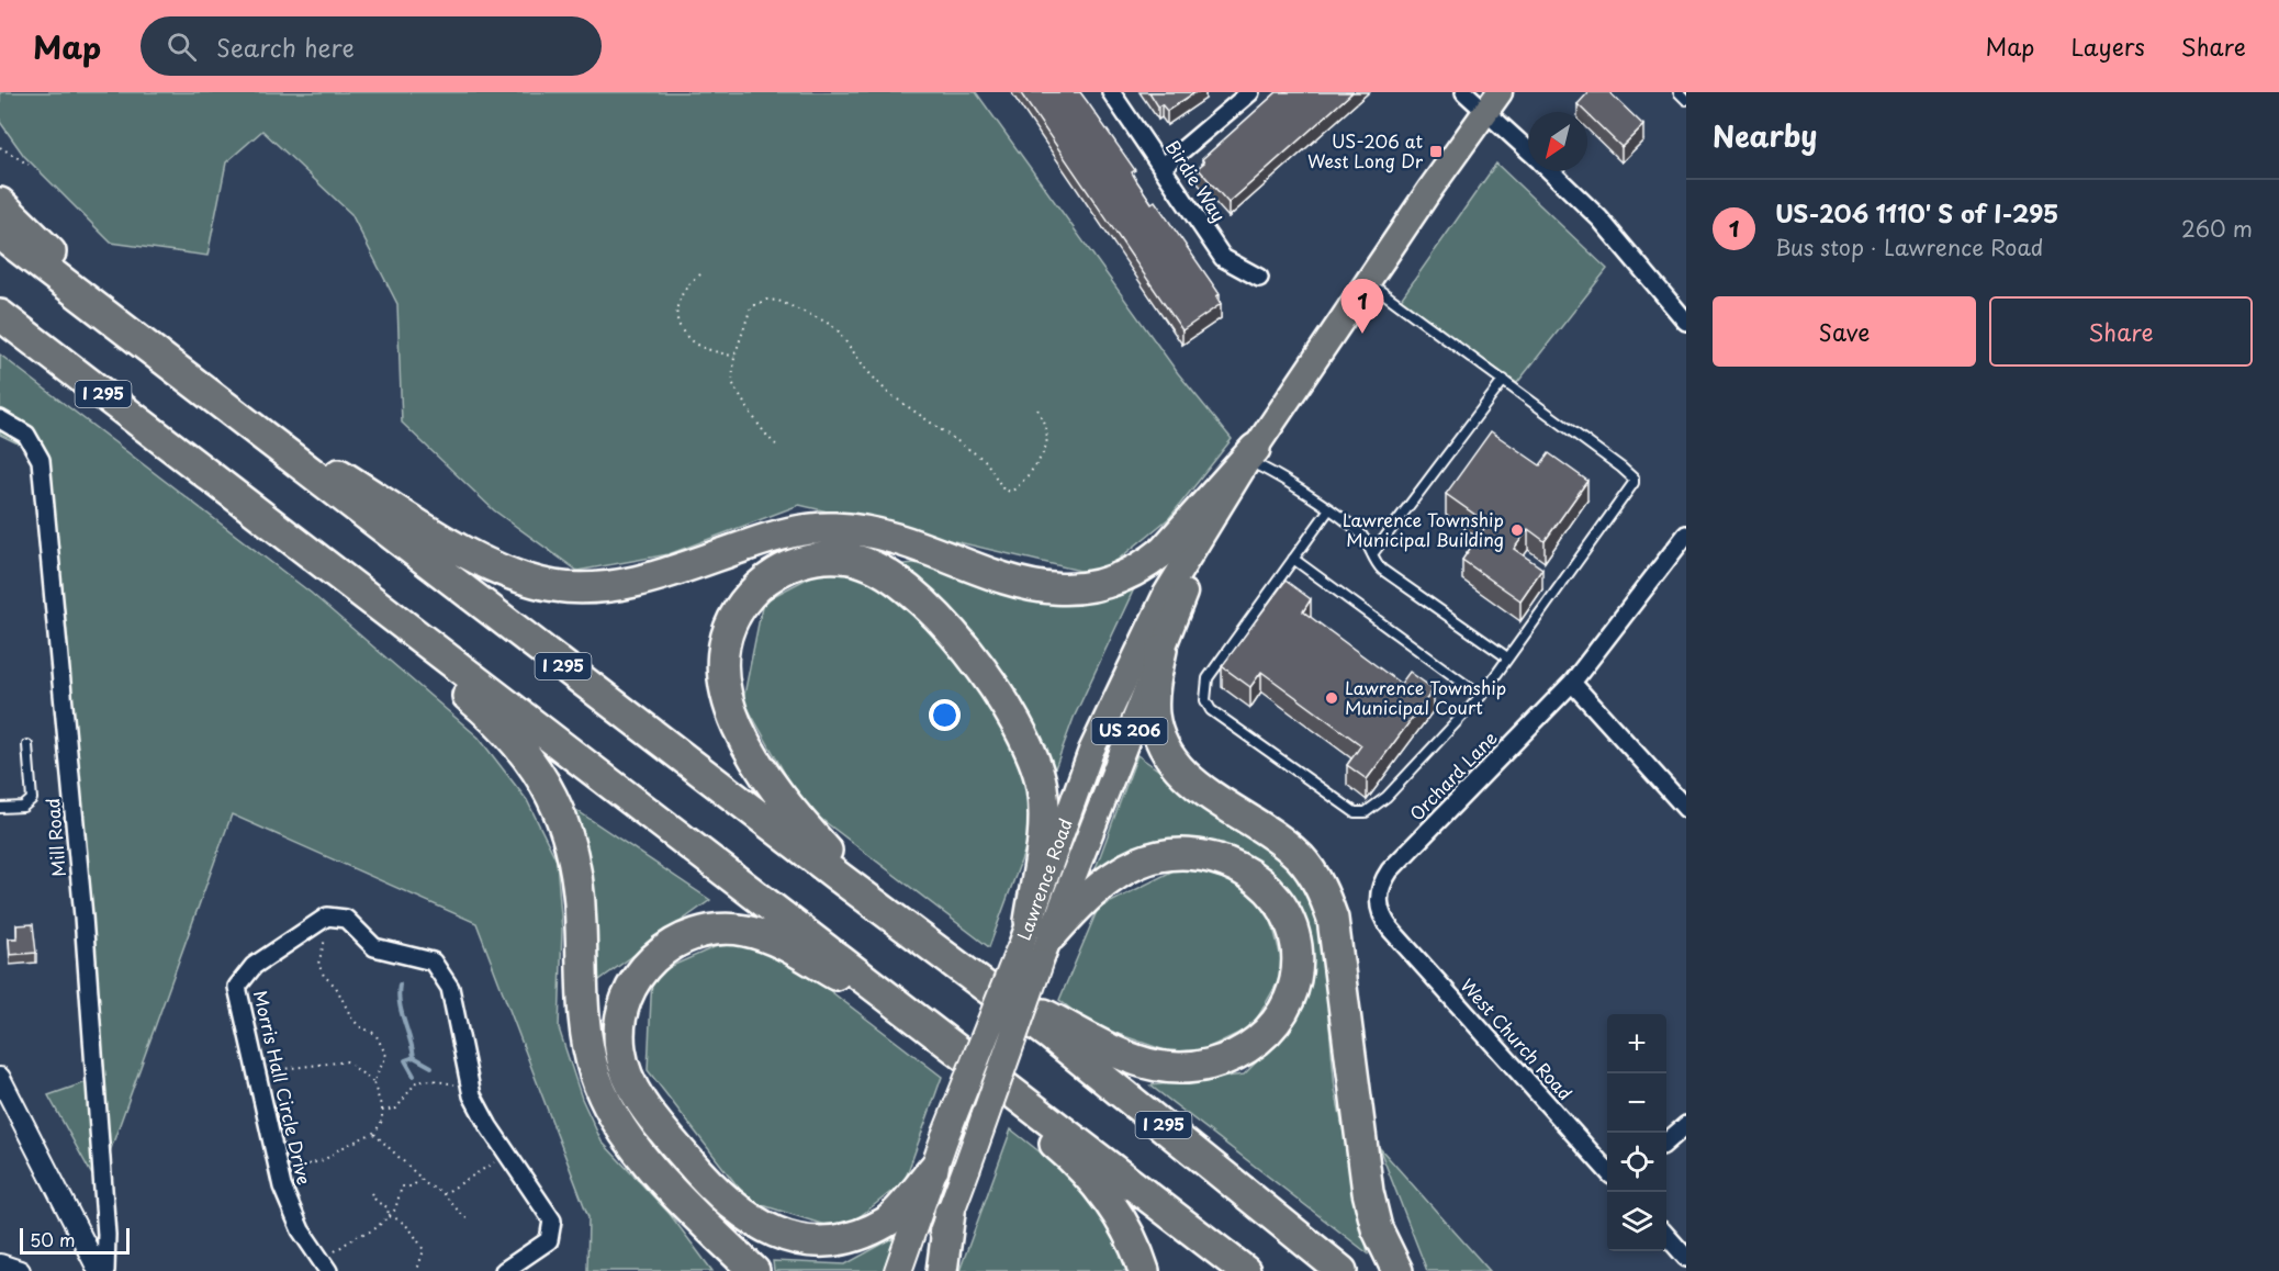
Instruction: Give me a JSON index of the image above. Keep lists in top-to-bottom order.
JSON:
{
  "streets": {
    "highway": ["I 295", "US 206", "Lawrence Road"],
    "street": [
      "Birdie Way",
      "Orchard Lane",
      "Mill Road",
      "West Church Road",
      "Morris Hall Circle Drive"
    ]
  },
  "crossings": [
    ["Orchard Lane", "West Church Road"]
  ],
  "places": {
    "transit": ["US-206 at West Long Dr"],
    "other": ["Lawrence Township Municipal Building", "Lawrence Township Municipal Court"]
  },
  "scale_bar": "50 m",
  "north": "bottom left",
  "page": {
    "header": "Map",
    "search": "Search here",
    "nav": ["Map", "Layers", "Share"],
    "heading": "Nearby",
    "list": [
      {
        "mark": "1",
        "name": "US-206 1110' S of I-295",
        "note": "Bus stop · Lawrence Road",
        "value": "260 m"
      }
    ],
    "buttons": ["Save", "Share"],
    "pins": "1",
    "map_buttons": ["+", "−"],
    "scale": "50 m"
  }
}
